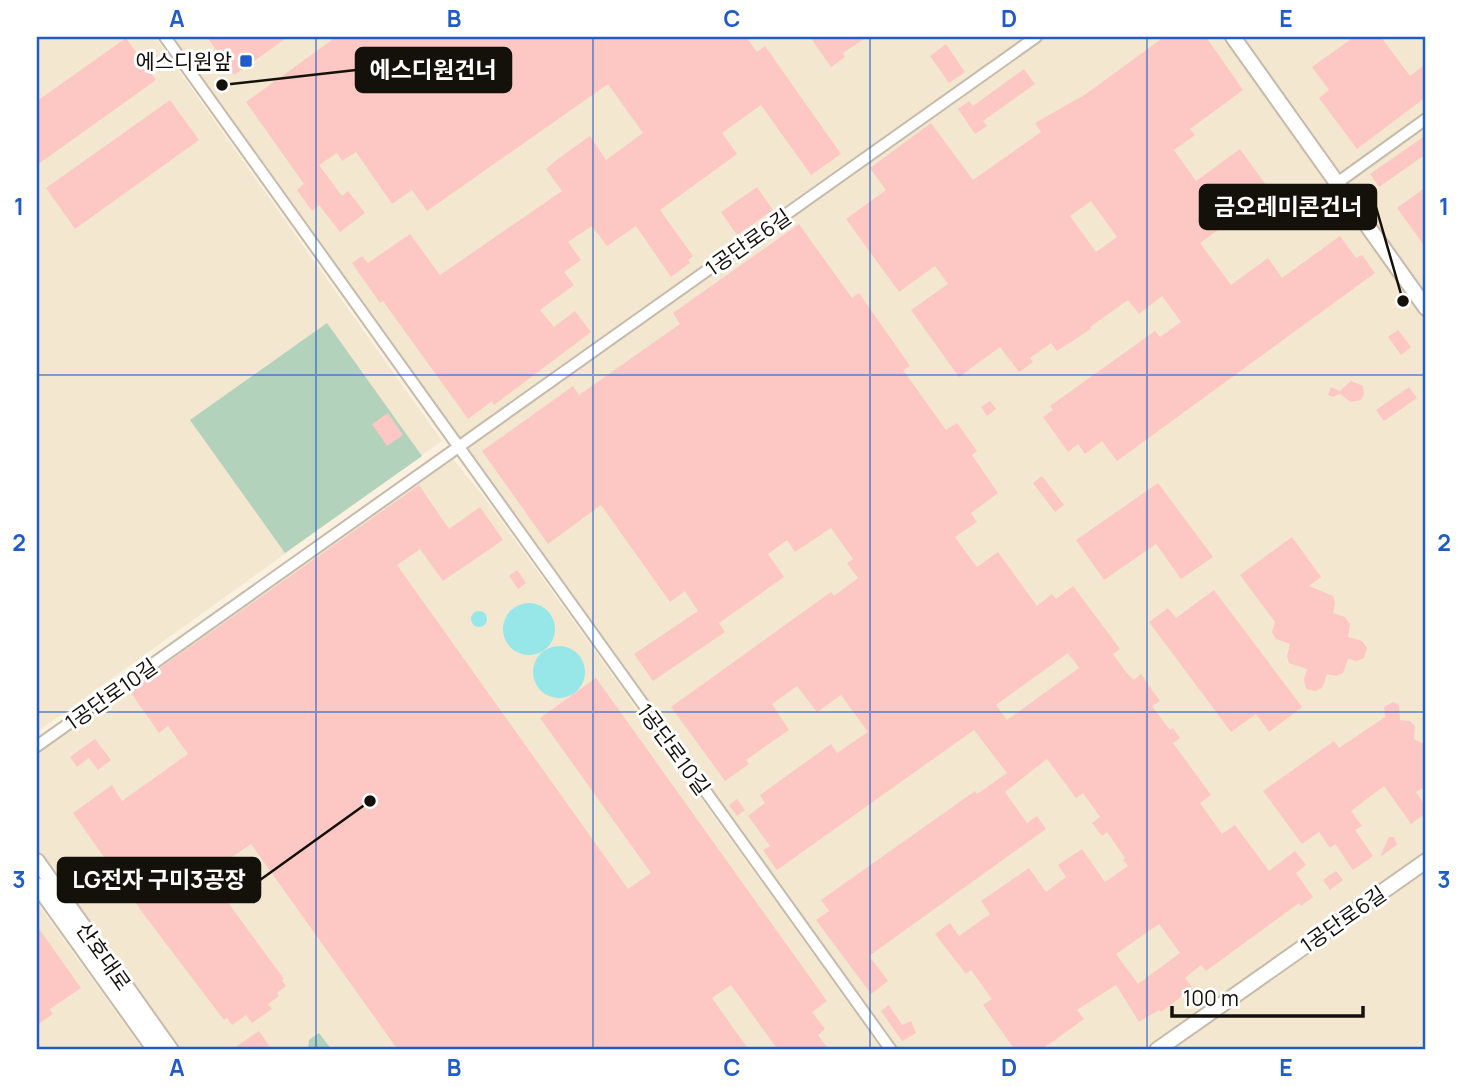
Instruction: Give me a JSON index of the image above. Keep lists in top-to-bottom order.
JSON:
{
  "streets": {
    "street": ["1공단로6길", "1공단로10길", "산호대로"]
  },
  "crossings": [
    ["1공단로6길", "1공단로10길"]
  ],
  "places": {
    "transit": ["에스디원앞"],
    "other": ["에스디원건너", "금오레미콘건너", "LG전자 구미3공장"]
  },
  "scale_bar": "100 m",
  "grid": {
    "columns": [
      "A",
      "B",
      "C",
      "D",
      "E"
    ],
    "rows": ["1", "2", "3"]
  }
}
